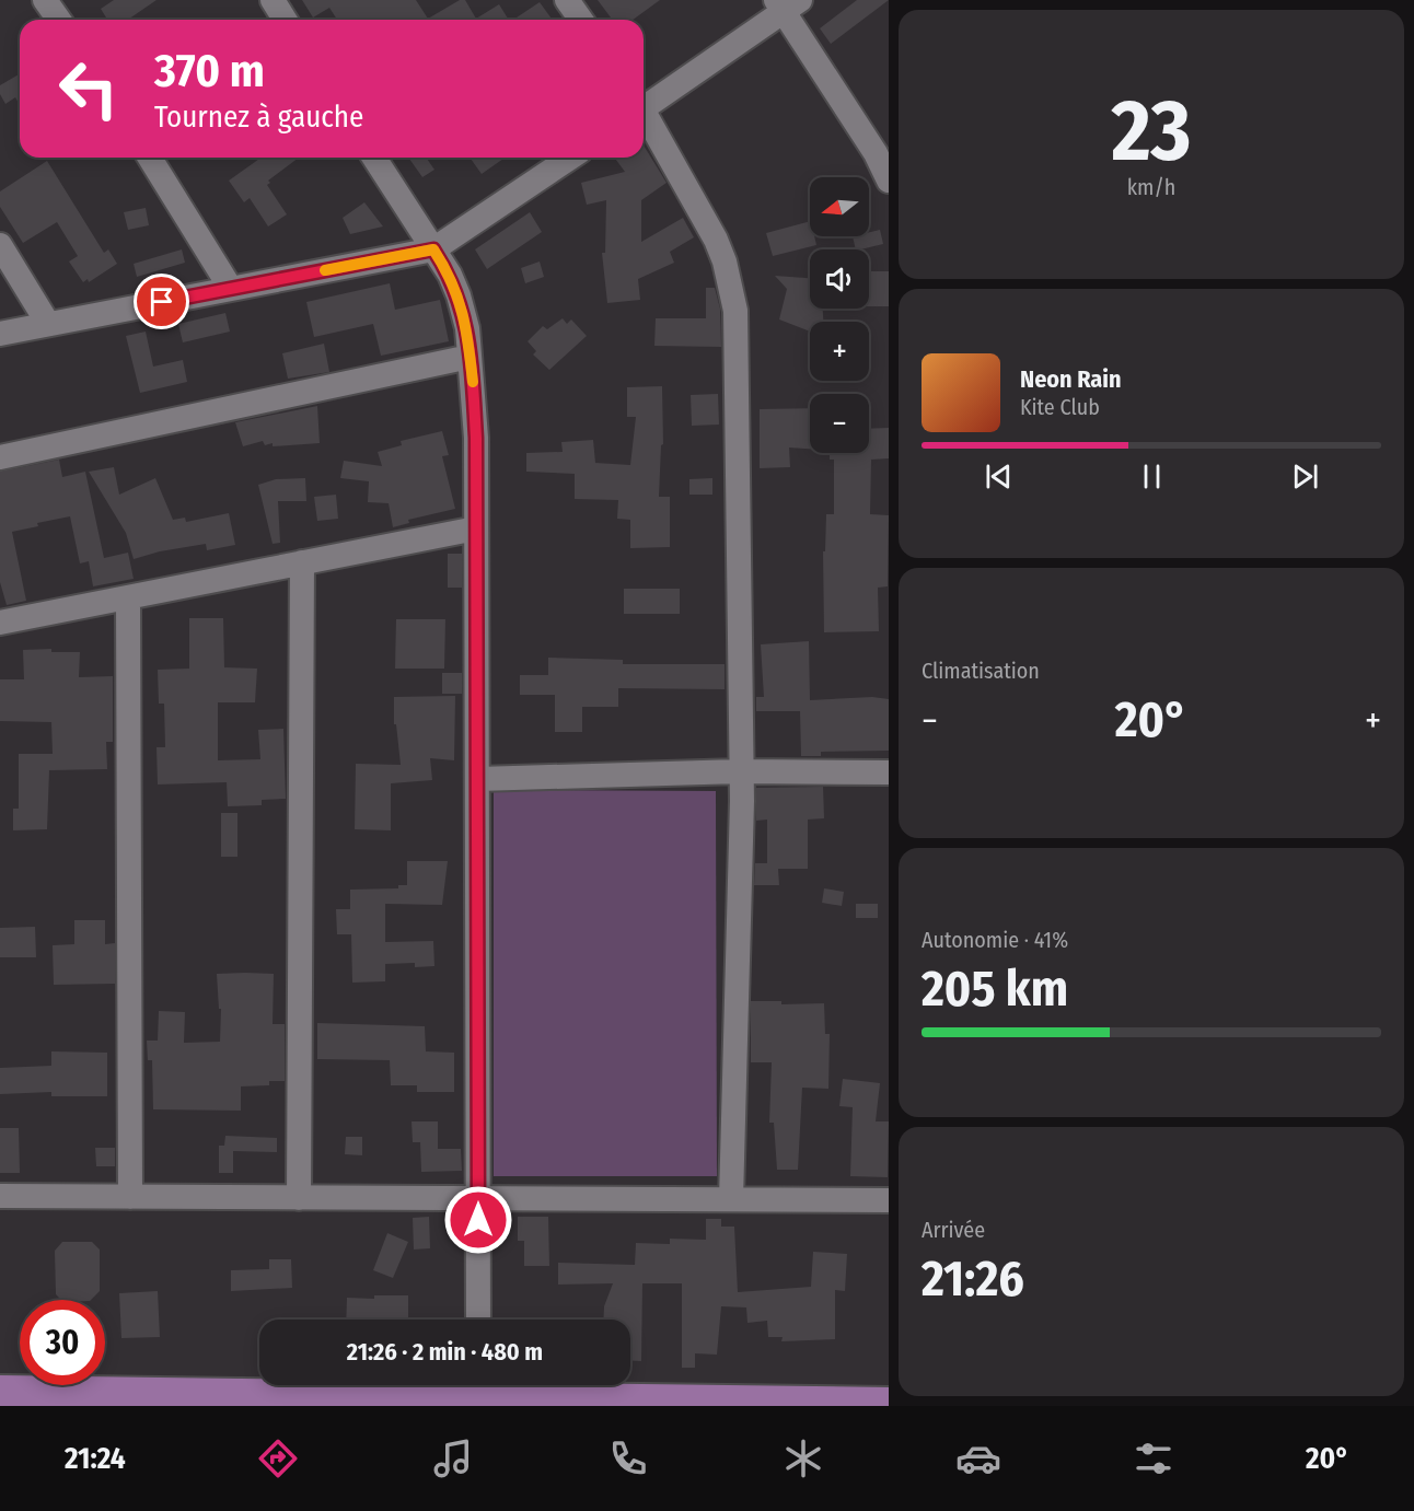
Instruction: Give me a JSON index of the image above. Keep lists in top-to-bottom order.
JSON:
{
  "north": "left",
  "page": {
    "tile": [
      ["23", "km/h"],
      "Climatisation",
      ["Autonomie · 41%", "205 km"],
      ["Arrivée", "21:26"]
    ],
    "turn": ["370 m", "Tournez à gauche"],
    "map_buttons": ["+", "−"],
    "song": ["Neon Rain", "Kite Club"],
    "heat": ["−", "20°", "+"],
    "limit": "30",
    "trip": "21:26 · 2 min · 480 m",
    "tabs": ["21:24", "20°"]
  }
}
